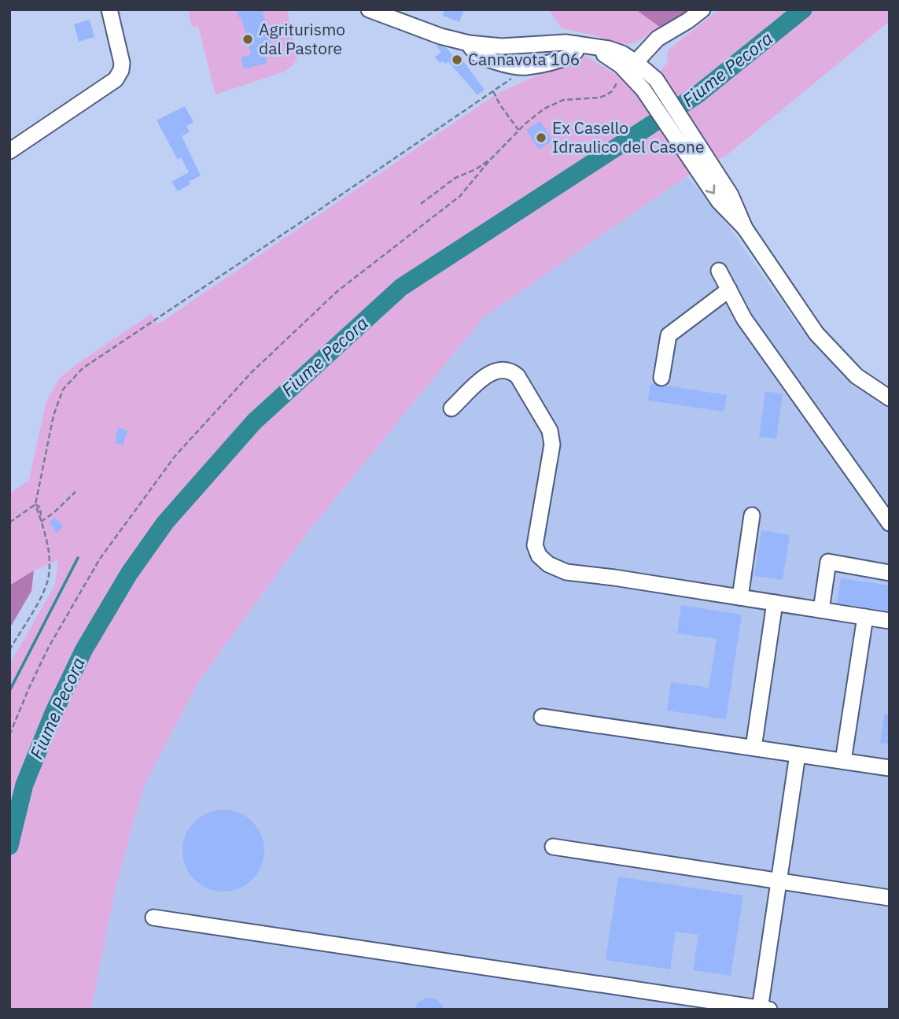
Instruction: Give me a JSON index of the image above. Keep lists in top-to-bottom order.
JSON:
{
  "water": ["Fiume Pecora"],
  "places": ["Agriturismo dal Pastore", "Cannavota 106", "Ex Casello Idraulico del Casone"]
}
